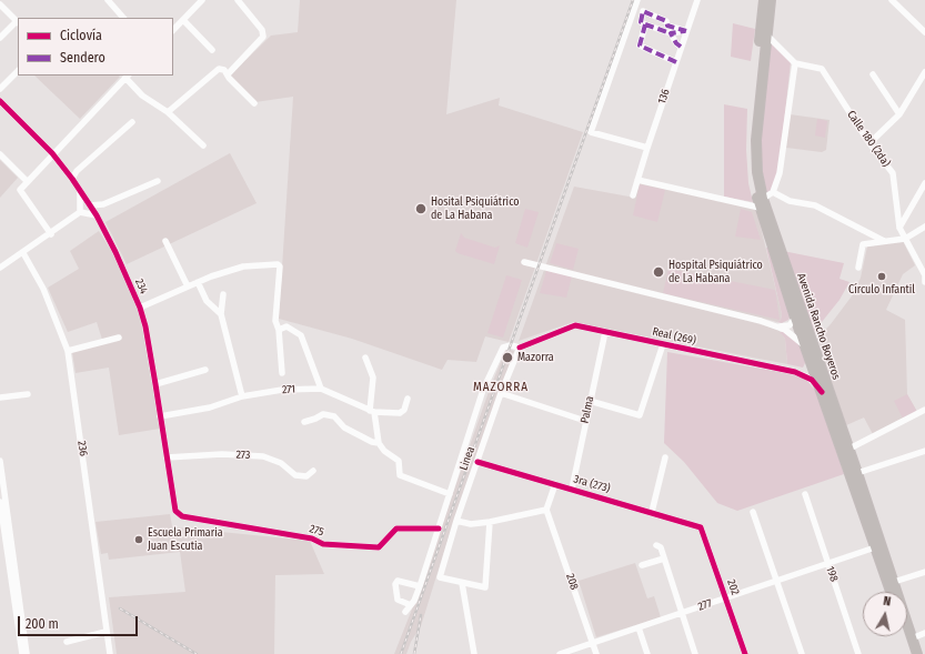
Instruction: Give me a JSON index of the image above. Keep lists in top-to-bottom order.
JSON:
{
  "streets": {
    "highway": ["Avenida Rancho Boyeros"],
    "street": [
      "136",
      "Calle 180 (2da)",
      "234",
      "Real (269)",
      "271",
      "Palma",
      "236",
      "273",
      "Linea",
      "3ra (273)",
      "275",
      "198",
      "208",
      "202",
      "277"
    ]
  },
  "crossings": [
    ["234", "271"],
    ["234", "273"],
    ["234", "275"],
    ["Avenida Rancho Boyeros", "Real (269)"],
    ["Avenida Rancho Boyeros", "277"],
    ["Real (269)", "Palma"],
    ["Real (269)", "Linea"],
    ["Palma", "3ra (273)"],
    ["Linea", "3ra (273)"],
    ["Linea", "275"],
    ["3ra (273)", "202"],
    ["198", "277"],
    ["208", "277"],
    ["202", "277"]
  ],
  "districts": ["MAZORRA"],
  "places": [
    "Hosital Psiquiátrico de La Habana",
    "Hospital Psiquiátrico de La Habana",
    "Círculo Infantil",
    "Mazorra",
    "Escuela Primaria Juan Escutia"
  ],
  "legend": ["Ciclovía", "Sendero"],
  "scale_bar": "200 m",
  "north": "top"
}
